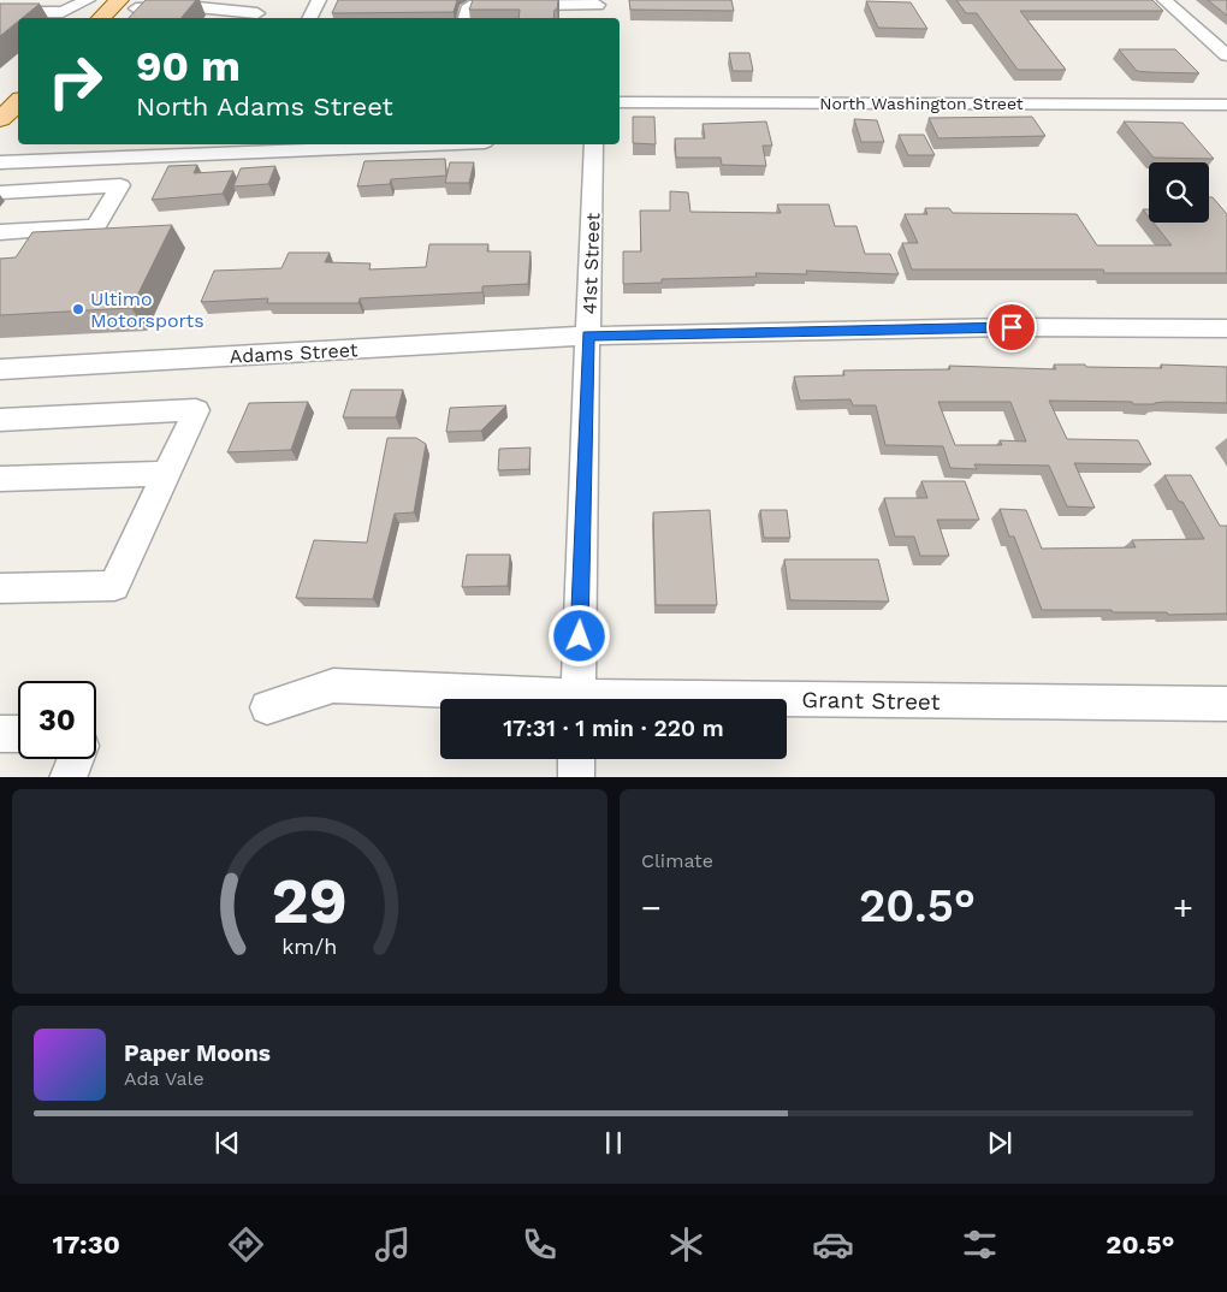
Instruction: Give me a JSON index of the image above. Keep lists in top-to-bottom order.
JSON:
{
  "streets": {
    "street": [
      "North Washington Street",
      "41st Street",
      "Adams Street",
      "Grant Street"
    ]
  },
  "crossings": [
    ["41st Street", "Adams Street"]
  ],
  "places": ["Ultimo Motorsports"],
  "page": {
    "turn": ["90 m", "North Adams Street"],
    "limit": "30",
    "trip": "17:31 · 1 min · 220 m",
    "tile": "Climate",
    "heat": ["−", "20.5°", "+"],
    "song": ["Paper Moons", "Ada Vale"],
    "tabs": ["17:30", "20.5°"],
    "gauge": ["29", "km/h"]
  }
}
